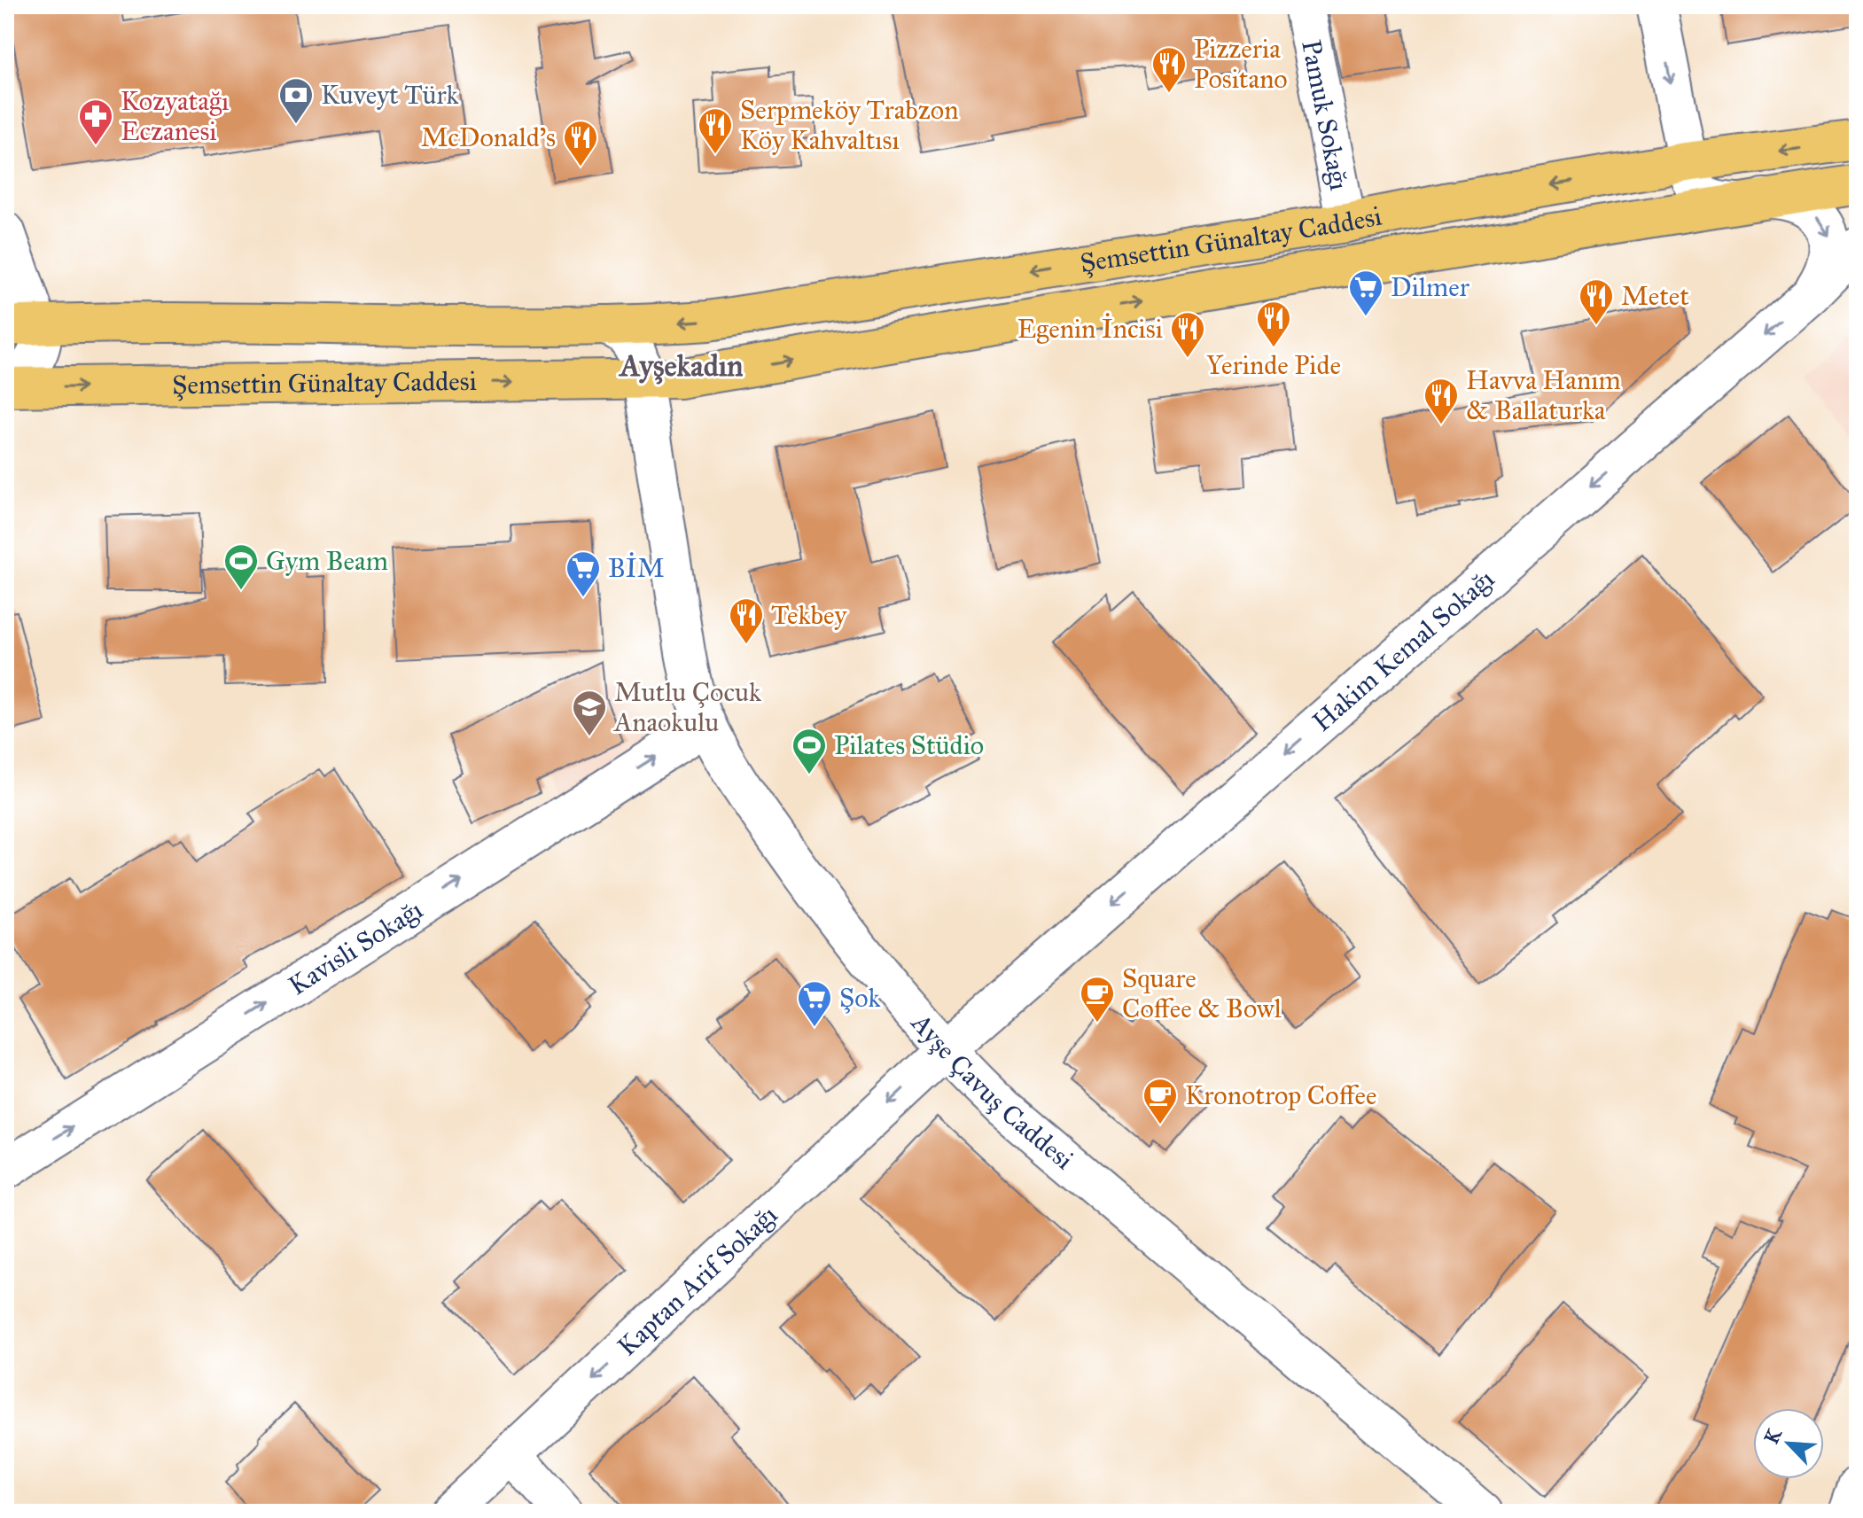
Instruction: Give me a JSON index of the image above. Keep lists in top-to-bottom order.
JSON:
{
  "streets": {
    "main road": ["Şemsettin Günaltay Caddesi"],
    "street": [
      "Pamuk Sokağı",
      "Hakim Kemal Sokağı",
      "Kavisli Sokağı",
      "Ayşe Çavuş Caddesi",
      "Kaptan Arif Sokağı"
    ]
  },
  "crossings": [
    ["Pamuk Sokağı", "Şemsettin Günaltay Caddesi"],
    ["Şemsettin Günaltay Caddesi", "Ayşe Çavuş Caddesi"],
    ["Hakim Kemal Sokağı", "Ayşe Çavuş Caddesi"],
    ["Hakim Kemal Sokağı", "Kaptan Arif Sokağı"],
    ["Kavisli Sokağı", "Ayşe Çavuş Caddesi"],
    ["Ayşe Çavuş Caddesi", "Kaptan Arif Sokağı"]
  ],
  "one_way": ["Hakim Kemal Sokağı", "Kavisli Sokağı", "Kaptan Arif Sokağı"],
  "districts": ["Ayşekadın"],
  "places": {
    "restaurant": [
      "Pizzeria Positano",
      "Serpmeköy Trabzon Köy Kahvaltısı",
      "McDonald's",
      "Metet",
      "Yerinde Pide",
      "Egenin İncisi",
      "Havva Hanım & Ballaturka",
      "Tekbey"
    ],
    "bank": ["Kuveyt Türk"],
    "pharmacy": ["Kozyatağı Eczanesi"],
    "supermarket": ["Dilmer", "BİM", "Şok"],
    "sports": ["Gym Beam", "Pilates Stüdio"],
    "school or university": ["Mutlu Çocuk Anaokulu"],
    "cafe": ["Square Coffee & Bowl", "Kronotrop Coffee"]
  },
  "north": "top left"
}
